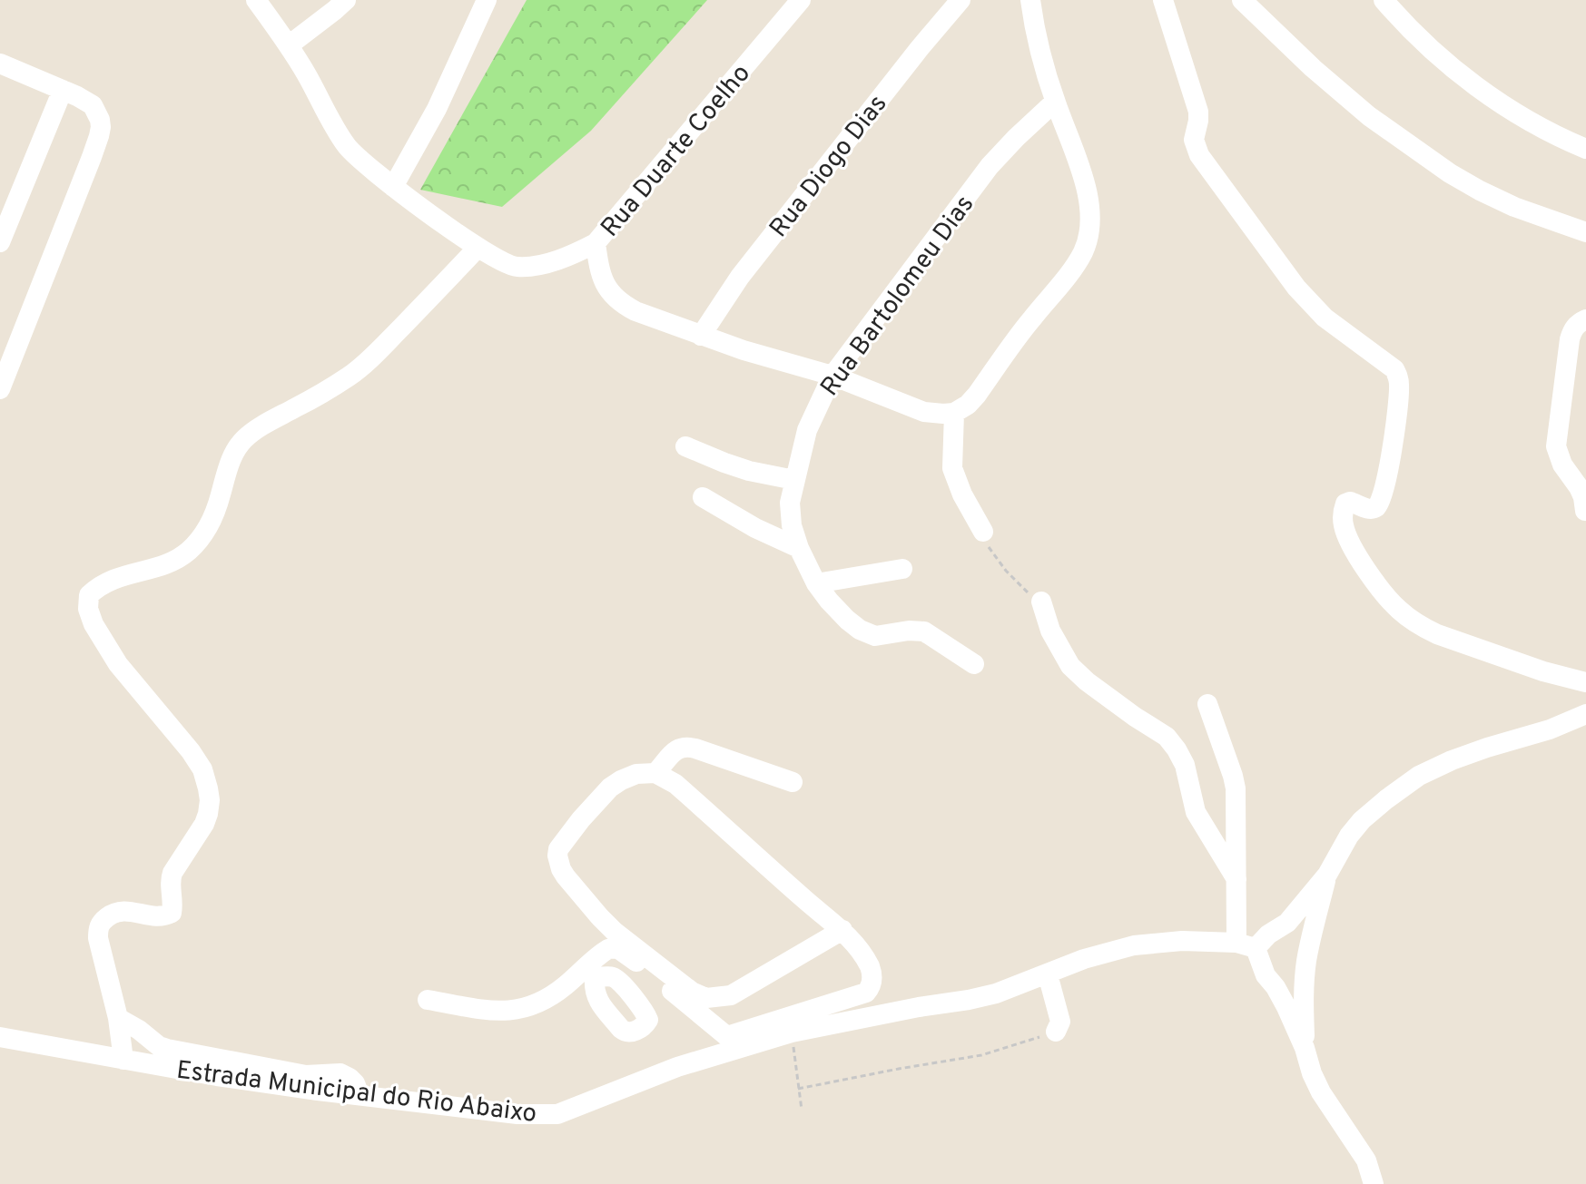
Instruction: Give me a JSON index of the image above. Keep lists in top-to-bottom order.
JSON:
{
  "streets": {
    "street": [
      "Rua Duarte Coelho",
      "Rua Diogo Dias",
      "Rua Bartolomeu Dias",
      "Estrada Municipal do Rio Abaixo"
    ]
  }
}
